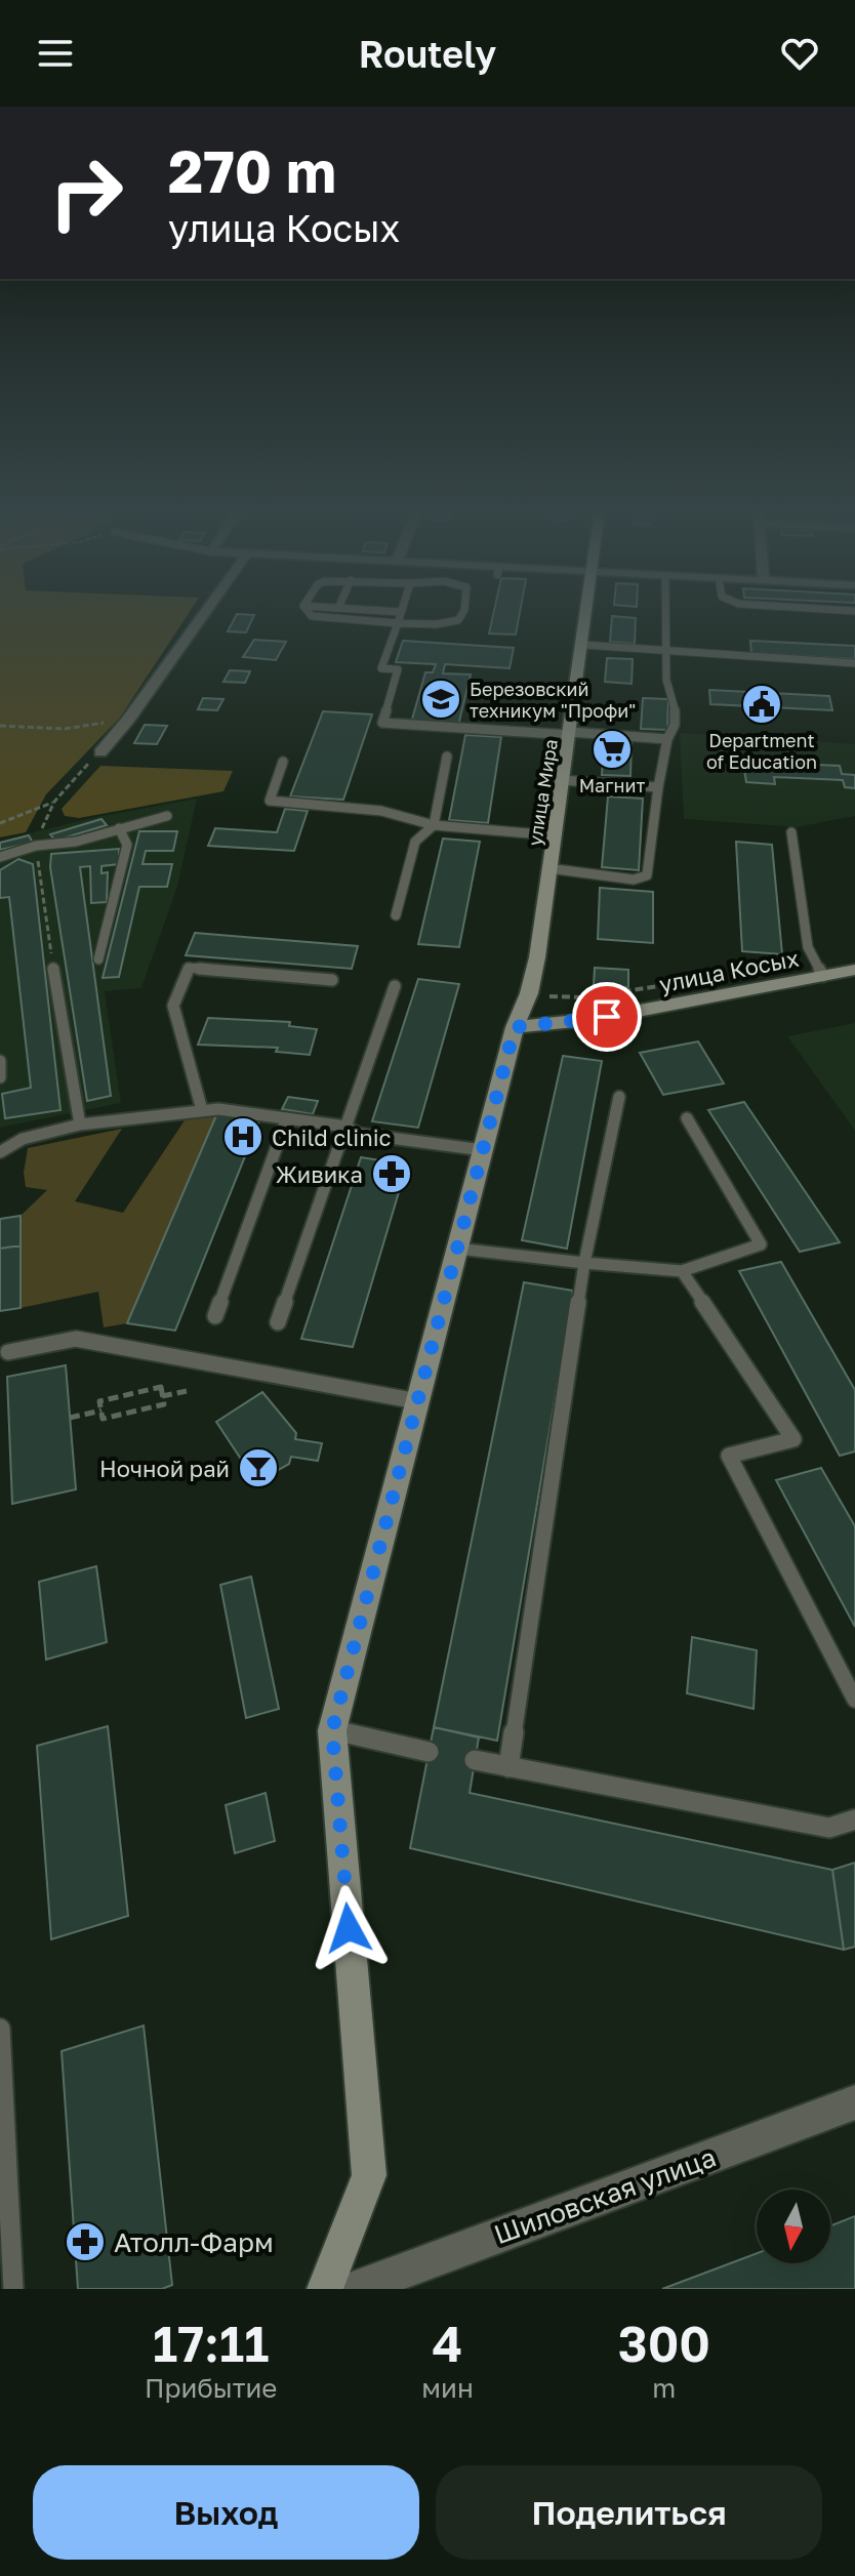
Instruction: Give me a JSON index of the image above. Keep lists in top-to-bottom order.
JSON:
{
  "streets": {
    "street": ["улица Мира", "улица Косых", "Шиловская улица"]
  },
  "crossings": [
    ["улица Мира", "улица Косых"]
  ],
  "places": {
    "school or university": ["Березовский техникум \"Профи\""],
    "public building": ["Department of Education"],
    "supermarket": ["Магнит"],
    "hospital": ["Child clinic"],
    "pharmacy": ["Живика", "Атолл-Фарм"],
    "bar": ["Ночной рай"]
  },
  "north": "bottom",
  "page": {
    "header": "Routely",
    "turn": ["270 m", "улица Косых"],
    "eta": [
      "17:11",
      "Прибытие",
      "4",
      "мин",
      "300",
      "m"
    ],
    "buttons": ["Выход", "Поделиться"]
  }
}
